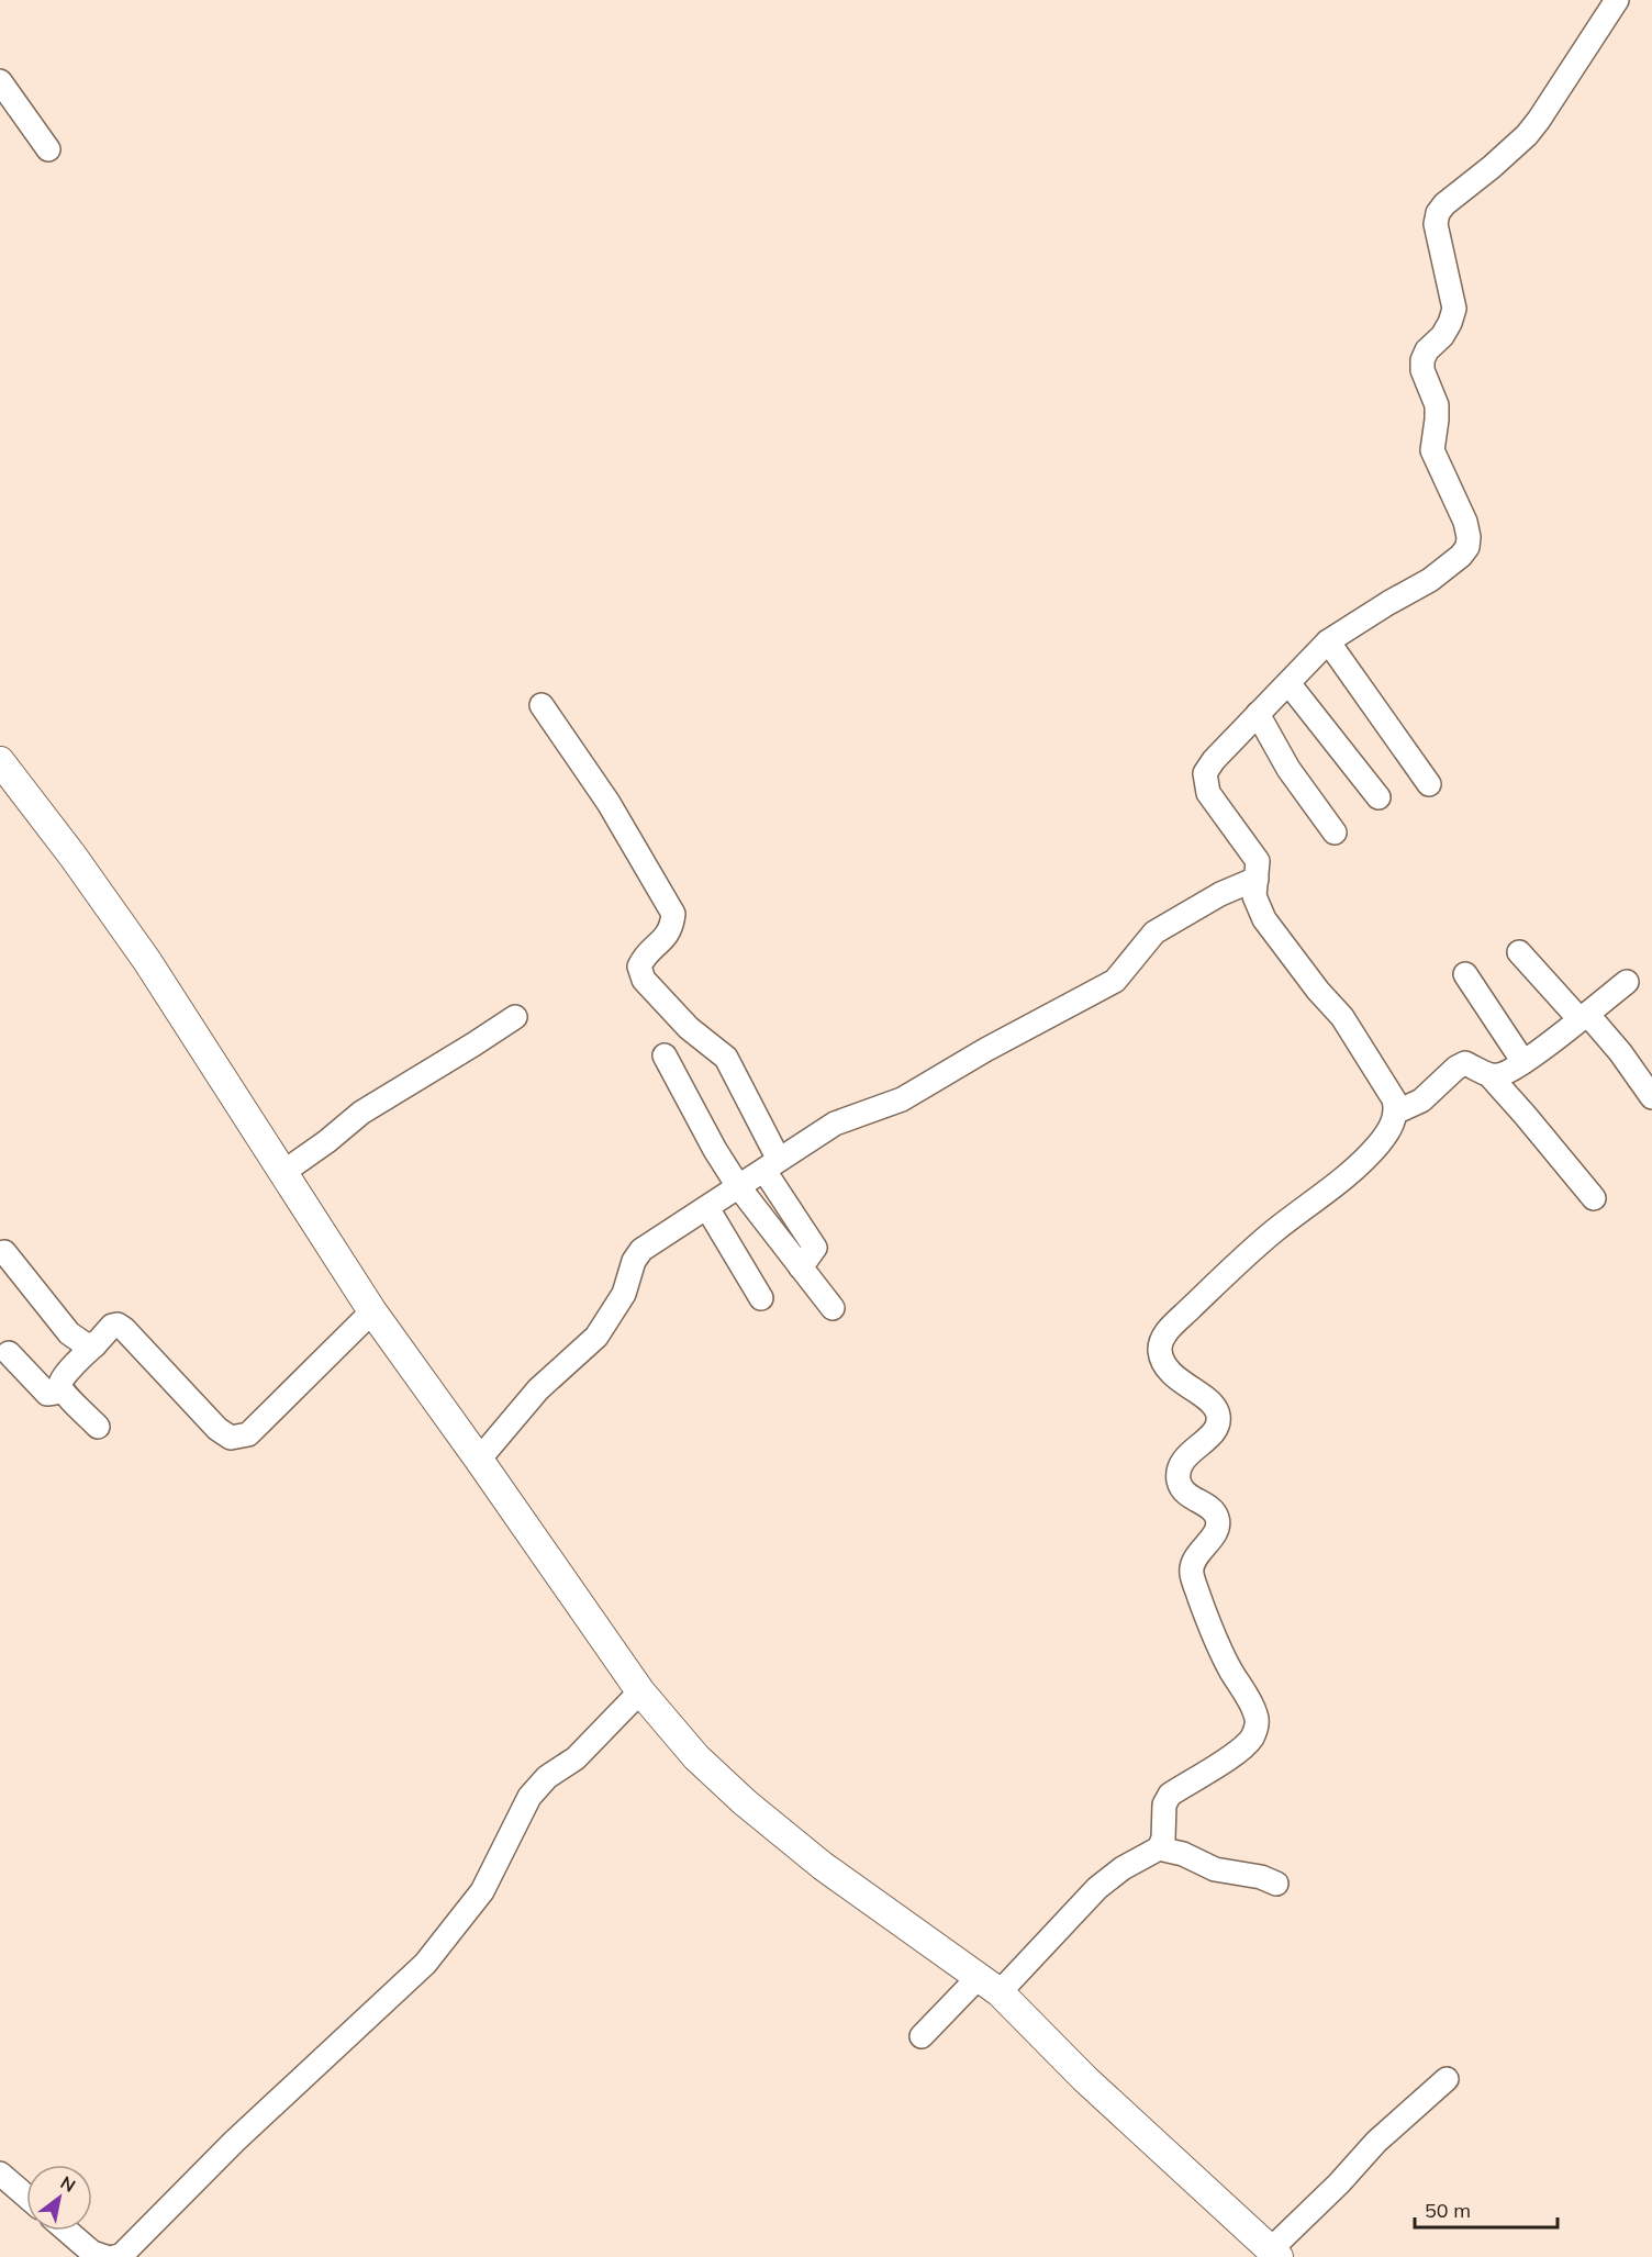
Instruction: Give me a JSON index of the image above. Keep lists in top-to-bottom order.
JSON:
{
  "scale_bar": "50 m",
  "north": "top right"
}
